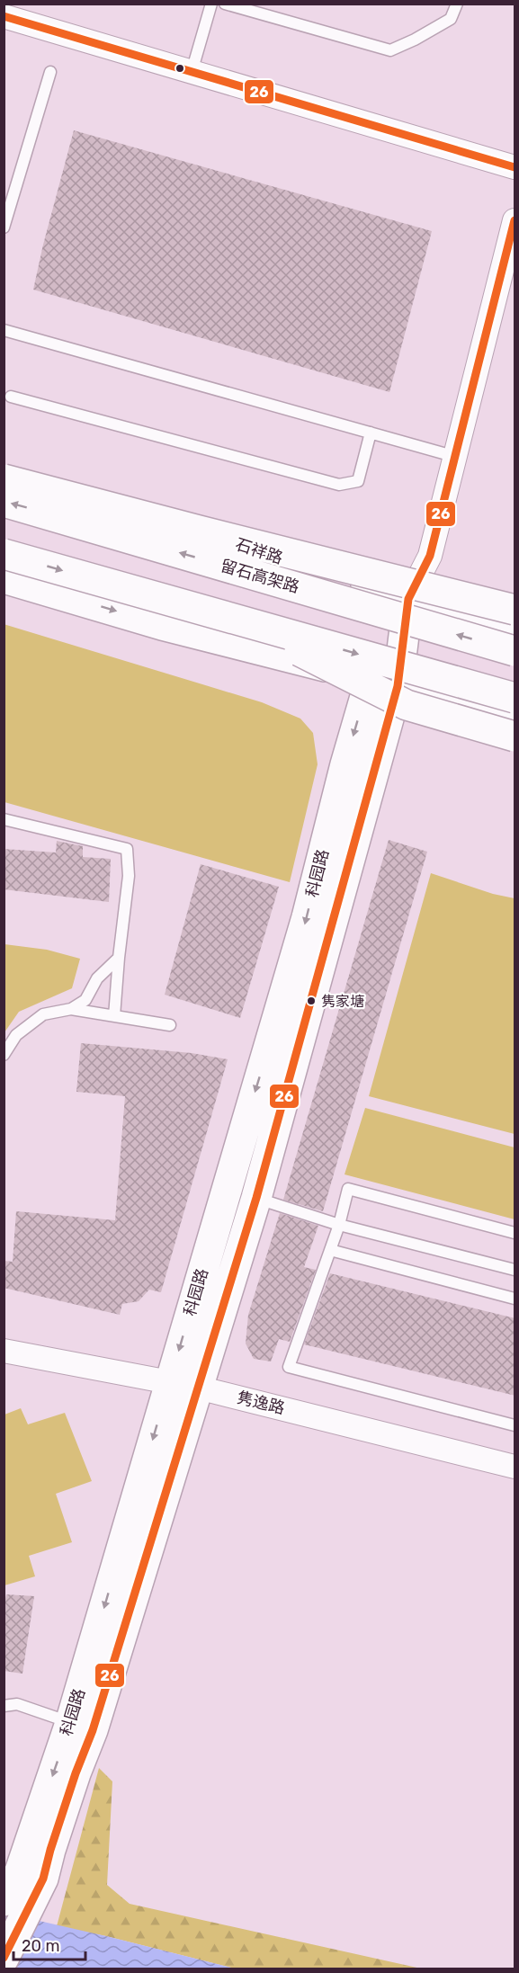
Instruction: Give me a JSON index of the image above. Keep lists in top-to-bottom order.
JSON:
{
  "streets": {
    "main road": ["石祥路", "留石高架路", "科园路"],
    "street": ["隽逸路"]
  },
  "crossings": [
    ["石祥路", "科园路"],
    ["科园路", "隽逸路"]
  ],
  "one_way": ["科园路"],
  "places": ["隽家塘"],
  "lines": ["transit line 26"],
  "scale_bar": "20 m"
}
